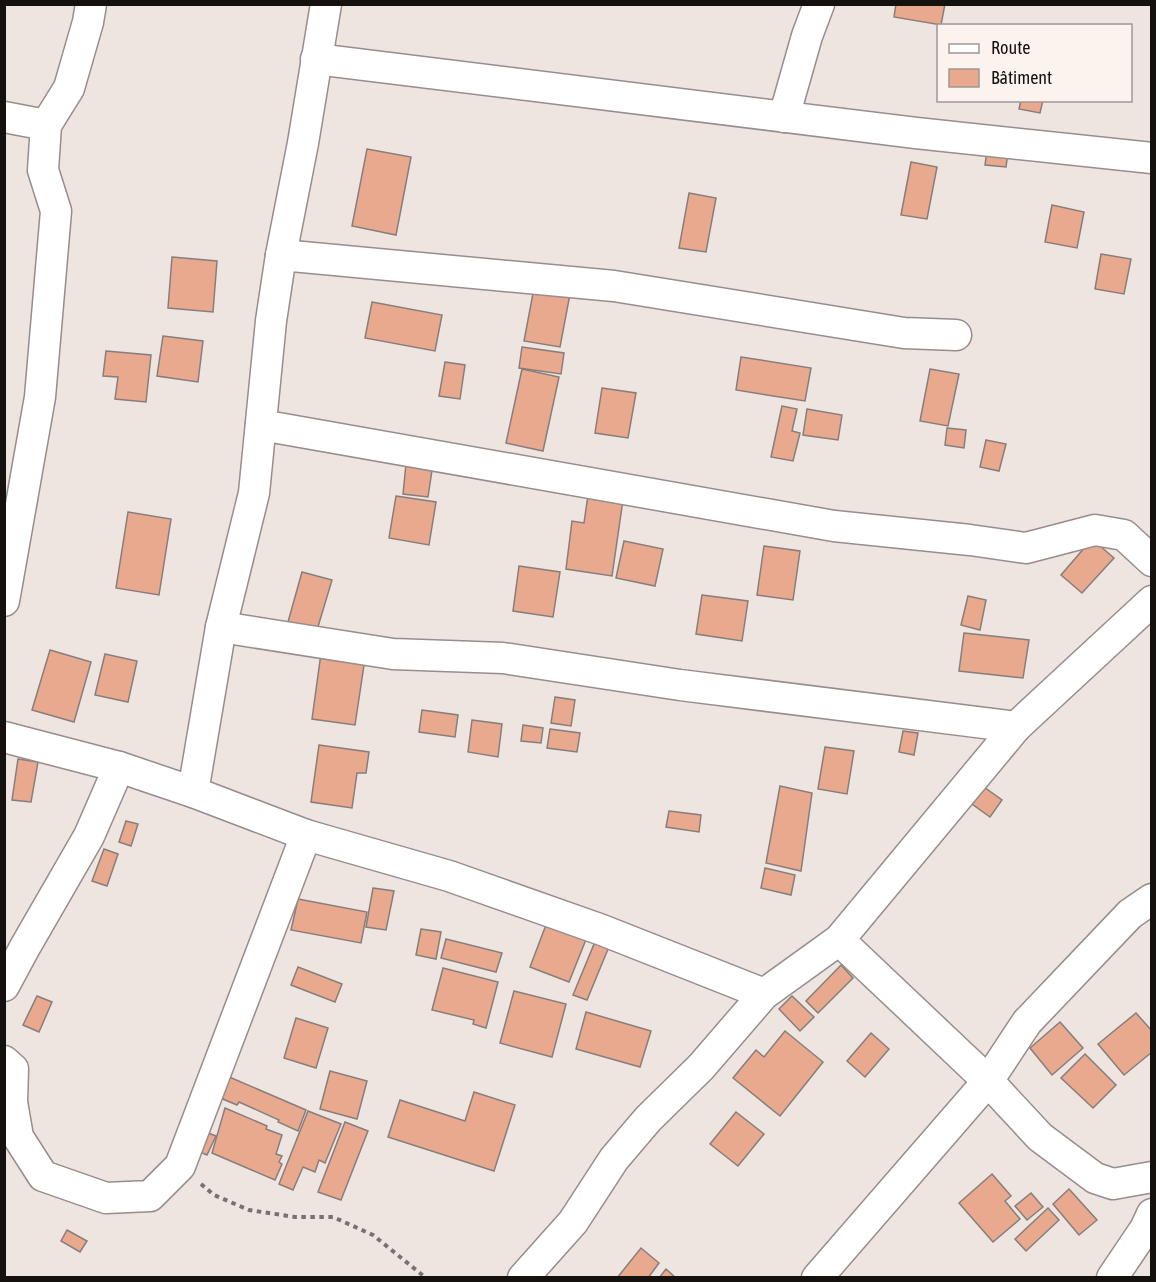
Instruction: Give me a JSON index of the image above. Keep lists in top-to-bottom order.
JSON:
{
  "legend": ["Route", "Bâtiment"]
}
